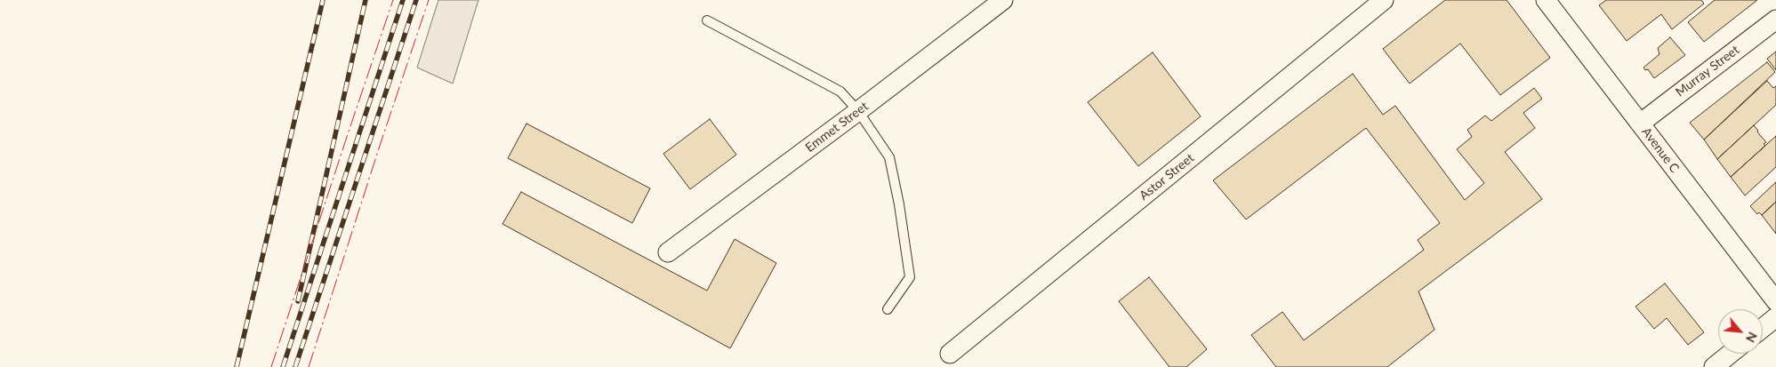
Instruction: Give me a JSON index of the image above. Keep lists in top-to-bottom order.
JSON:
{
  "streets": {
    "street": [
      "Murray Street",
      "Emmet Street",
      "Avenue C",
      "Astor Street"
    ]
  },
  "crossings": [
    ["Murray Street", "Avenue C"]
  ],
  "north": "bottom right"
}
